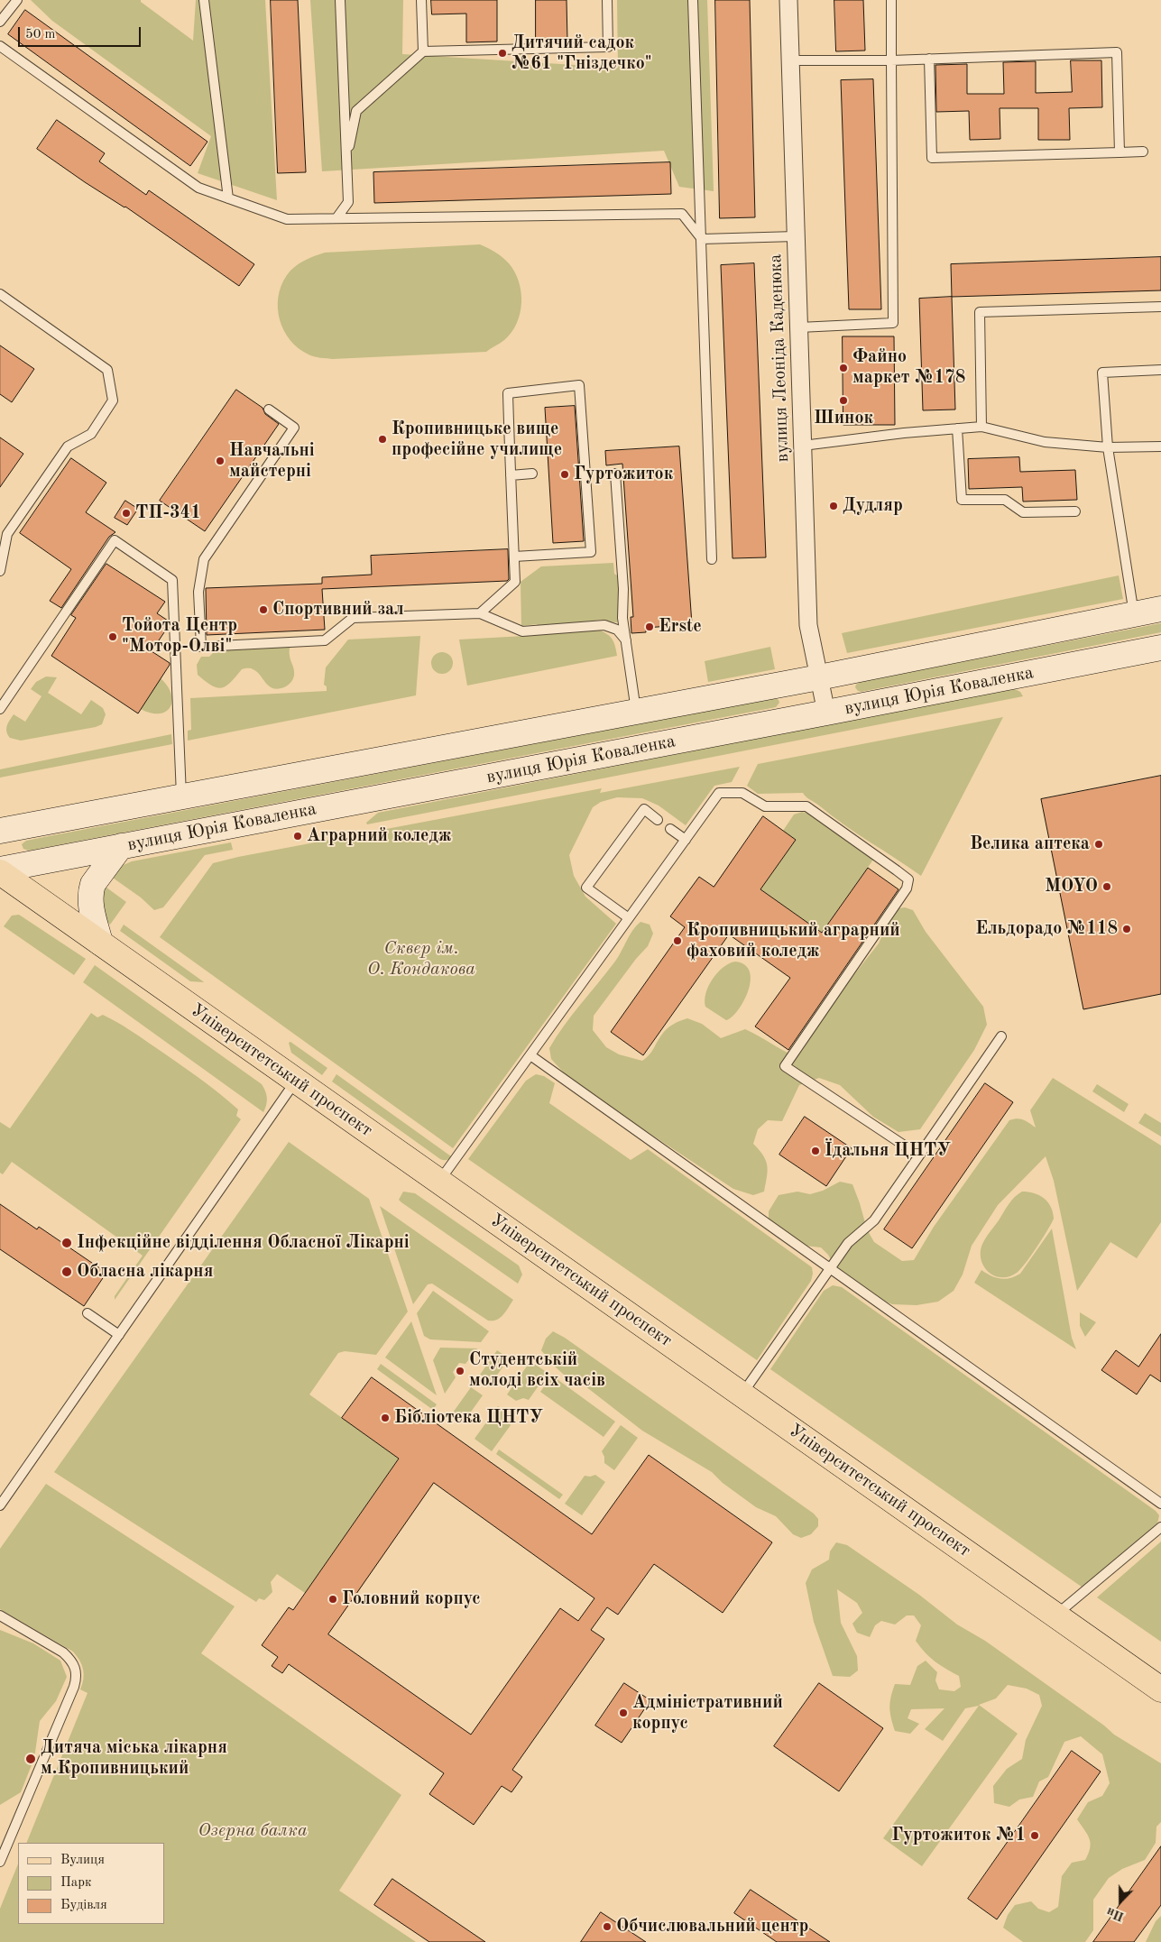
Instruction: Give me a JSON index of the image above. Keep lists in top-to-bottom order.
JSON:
{
  "streets": {
    "main road": ["вулиця Юрія Коваленка", "Університетський проспект"],
    "street": ["вулиця Леоніда Каденюка"]
  },
  "crossings": [
    ["вулиця Леоніда Каденюка", "вулиця Юрія Коваленка"],
    ["вулиця Юрія Коваленка", "Університетський проспект"]
  ],
  "parks": ["Сквер ім. О. Кондакова", "Озерна балка"],
  "places": [
    "Дитячий садок №61 \"Гніздечко\"",
    "Файно маркет №178",
    "Шинок",
    "Кропивницьке вище професійне училище",
    "Навчальні майстерні",
    "Гуртожиток",
    "Дудляр",
    "ТП-341",
    "Спортивний зал",
    "Erste",
    "Тойота Центр \"Мотор-Олві\"",
    "Аграрний коледж",
    "Велика аптека",
    "MOYO",
    "Ельдорадо №118",
    "Кропивницький аграрний фаховий коледж",
    "Їдальня ЦНТУ",
    "Інфекційне відділення Обласної Лікарні",
    "Обласна лікарня",
    "Студентській молоді всіх часів",
    "Бібліотека ЦНТУ",
    "Головний корпус",
    "Адміністративний корпус",
    "Дитяча міська лікарня м.Кропивницький",
    "Гуртожиток №1",
    "Обчислювальний центр"
  ],
  "legend": ["Вулиця", "Парк", "Будівля"],
  "scale_bar": "50 m",
  "north": "bottom"
}
